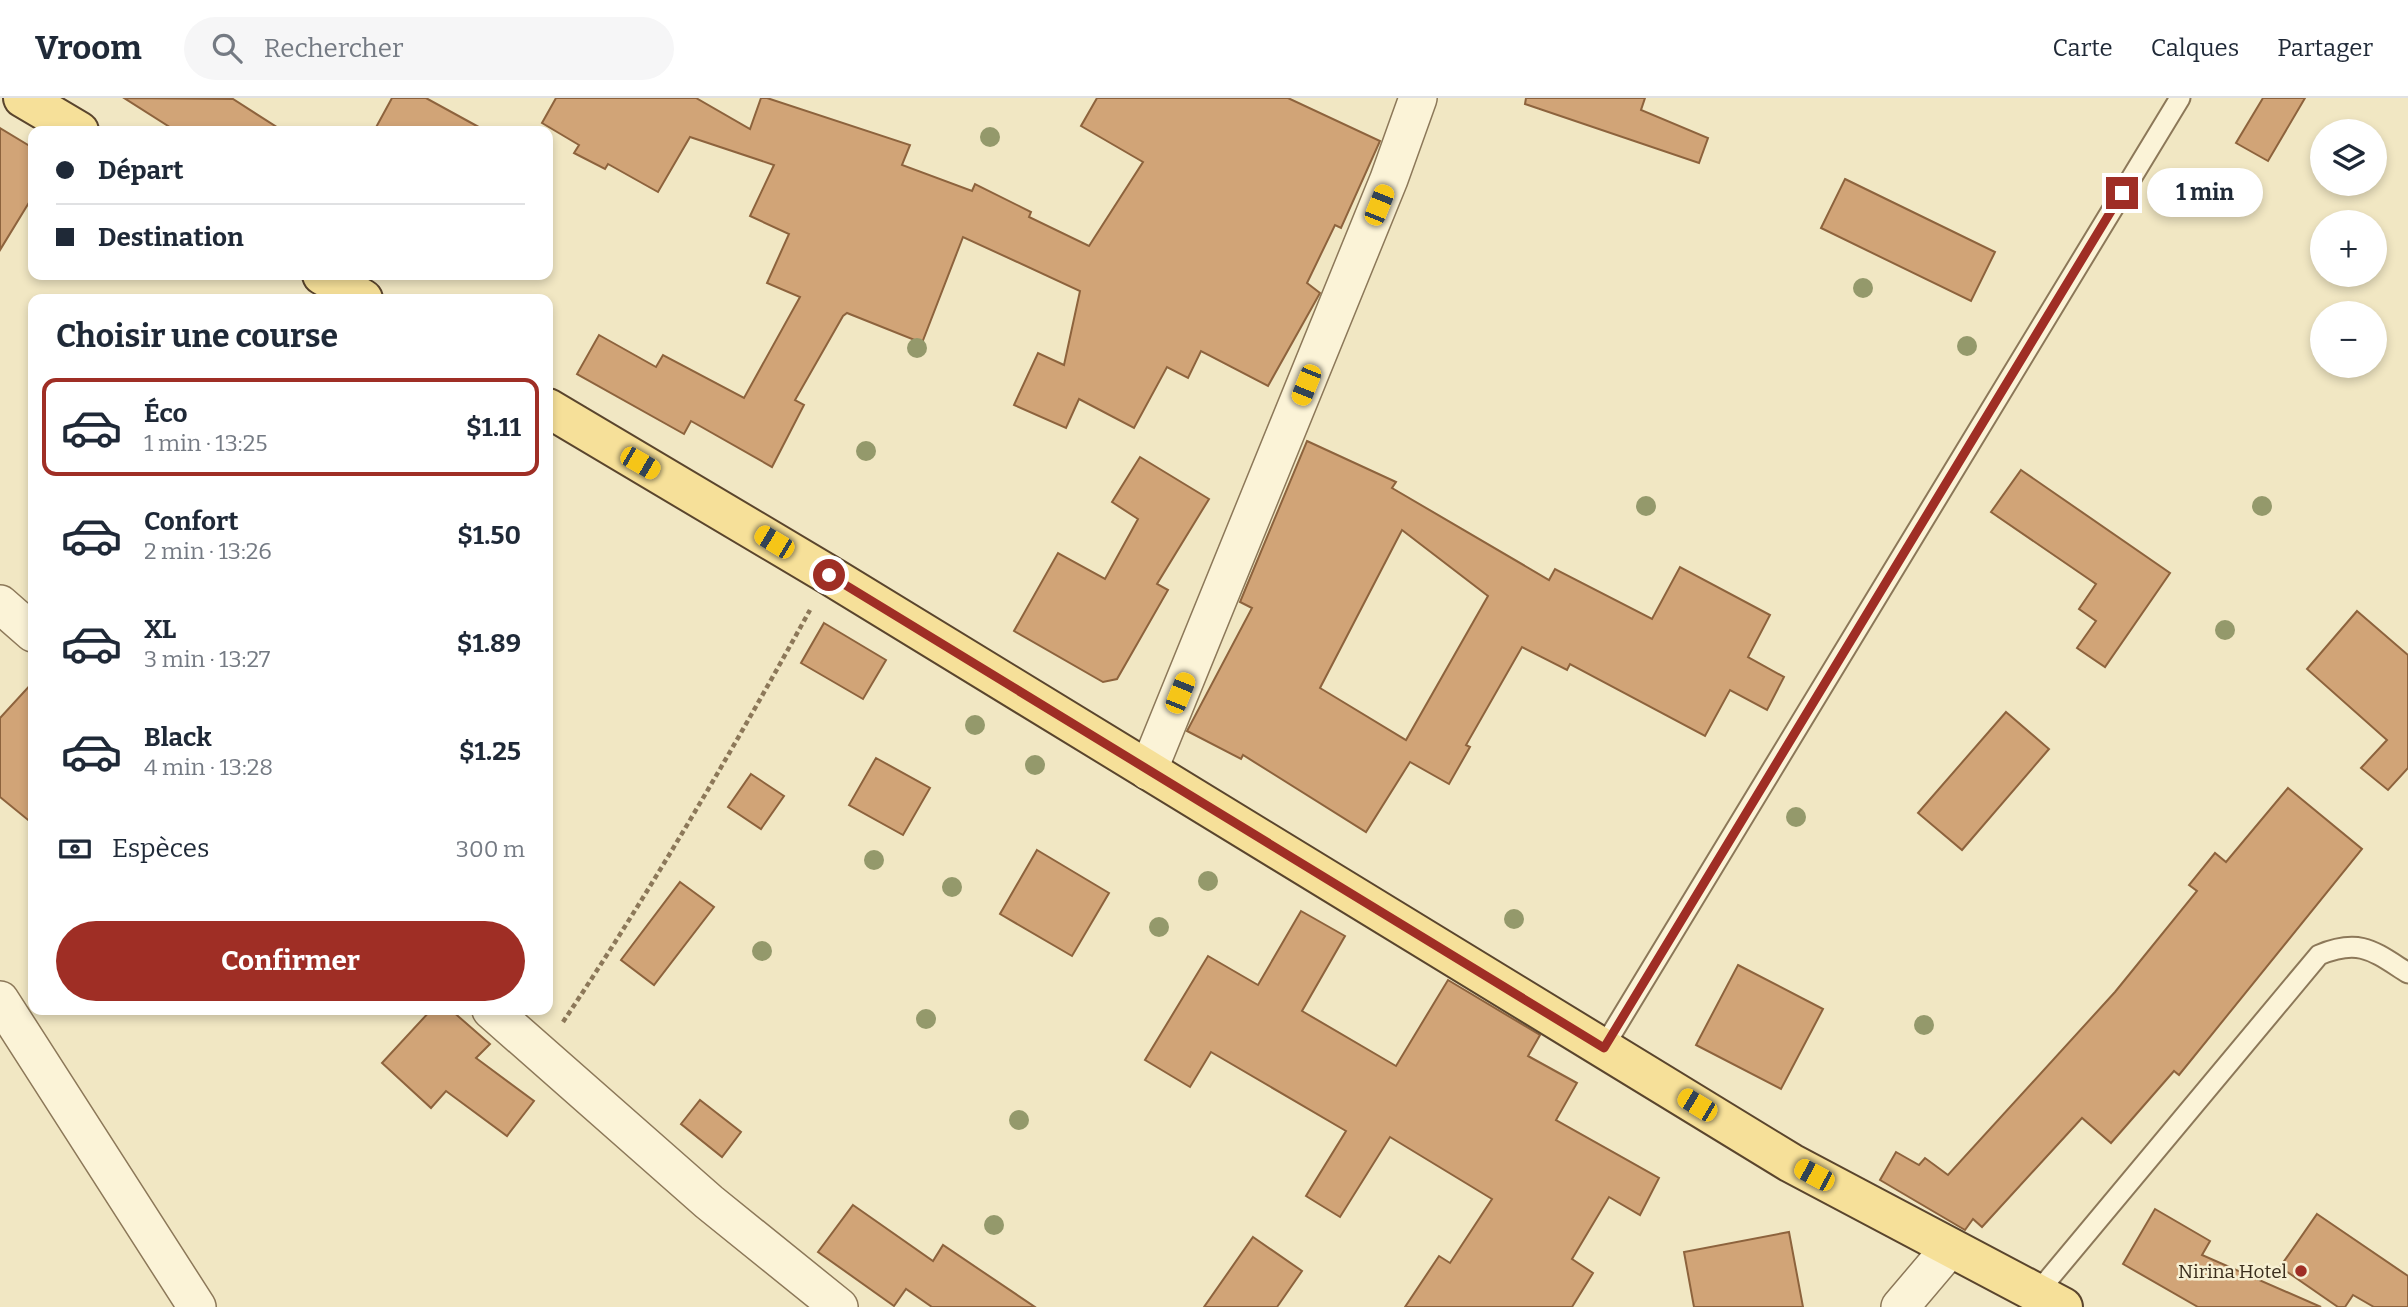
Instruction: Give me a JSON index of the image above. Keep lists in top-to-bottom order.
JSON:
{
  "places": ["Nirina Hotel"],
  "page": {
    "header": "Vroom",
    "search": "Rechercher",
    "nav": ["Carte", "Calques", "Partager"],
    "map_buttons": ["+", "−"],
    "banner": ["Départ", "Destination"],
    "bubble": "1 min",
    "heading": "Choisir une course",
    "list": [
      {
        "name": "Éco",
        "note": "1 min · 13:25",
        "value": "$1.11"
      },
      {
        "name": "Confort",
        "note": "2 min · 13:26",
        "value": "$1.50"
      },
      {
        "name": "XL",
        "note": "3 min · 13:27",
        "value": "$1.89"
      },
      {
        "name": "Black",
        "note": "4 min · 13:28",
        "value": "$1.25"
      }
    ],
    "pay": ["Espèces", "300 m"],
    "buttons": "Confirmer"
  }
}
